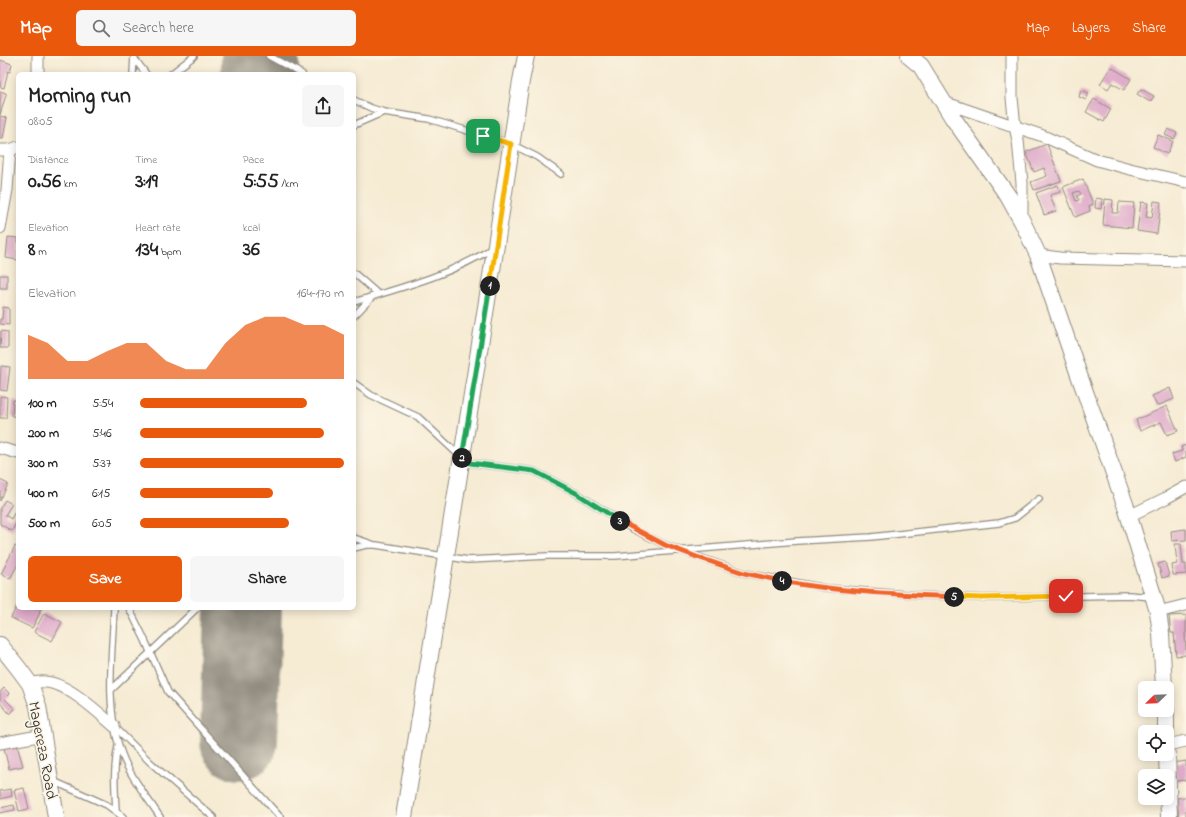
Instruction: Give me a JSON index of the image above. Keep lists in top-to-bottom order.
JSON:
{
  "streets": {
    "street": ["Magereza Road"]
  },
  "north": "bottom left",
  "page": {
    "header": "Map",
    "search": "Search here",
    "nav": ["Map", "Layers", "Share"],
    "heading": ["Morning run", "08:05"],
    "stats": [
      ["Distance", "0.56 km"],
      ["Time", "3:19"],
      ["Pace", "5:55 /km"],
      ["Elevation", "8 m"],
      ["Heart rate", "134 bpm"],
      ["kcal", "36"]
    ],
    "pins": [
      "1",
      "2",
      "3",
      "4",
      "5"
    ],
    "chart": ["Elevation", "164–170 m"],
    "list": [
      {
        "name": "100 m",
        "note": "5:54"
      },
      {
        "name": "200 m",
        "note": "5:46"
      },
      {
        "name": "300 m",
        "note": "5:37"
      },
      {
        "name": "400 m",
        "note": "6:15"
      },
      {
        "name": "500 m",
        "note": "6:05"
      }
    ],
    "buttons": ["Save", "Share"]
  }
}
